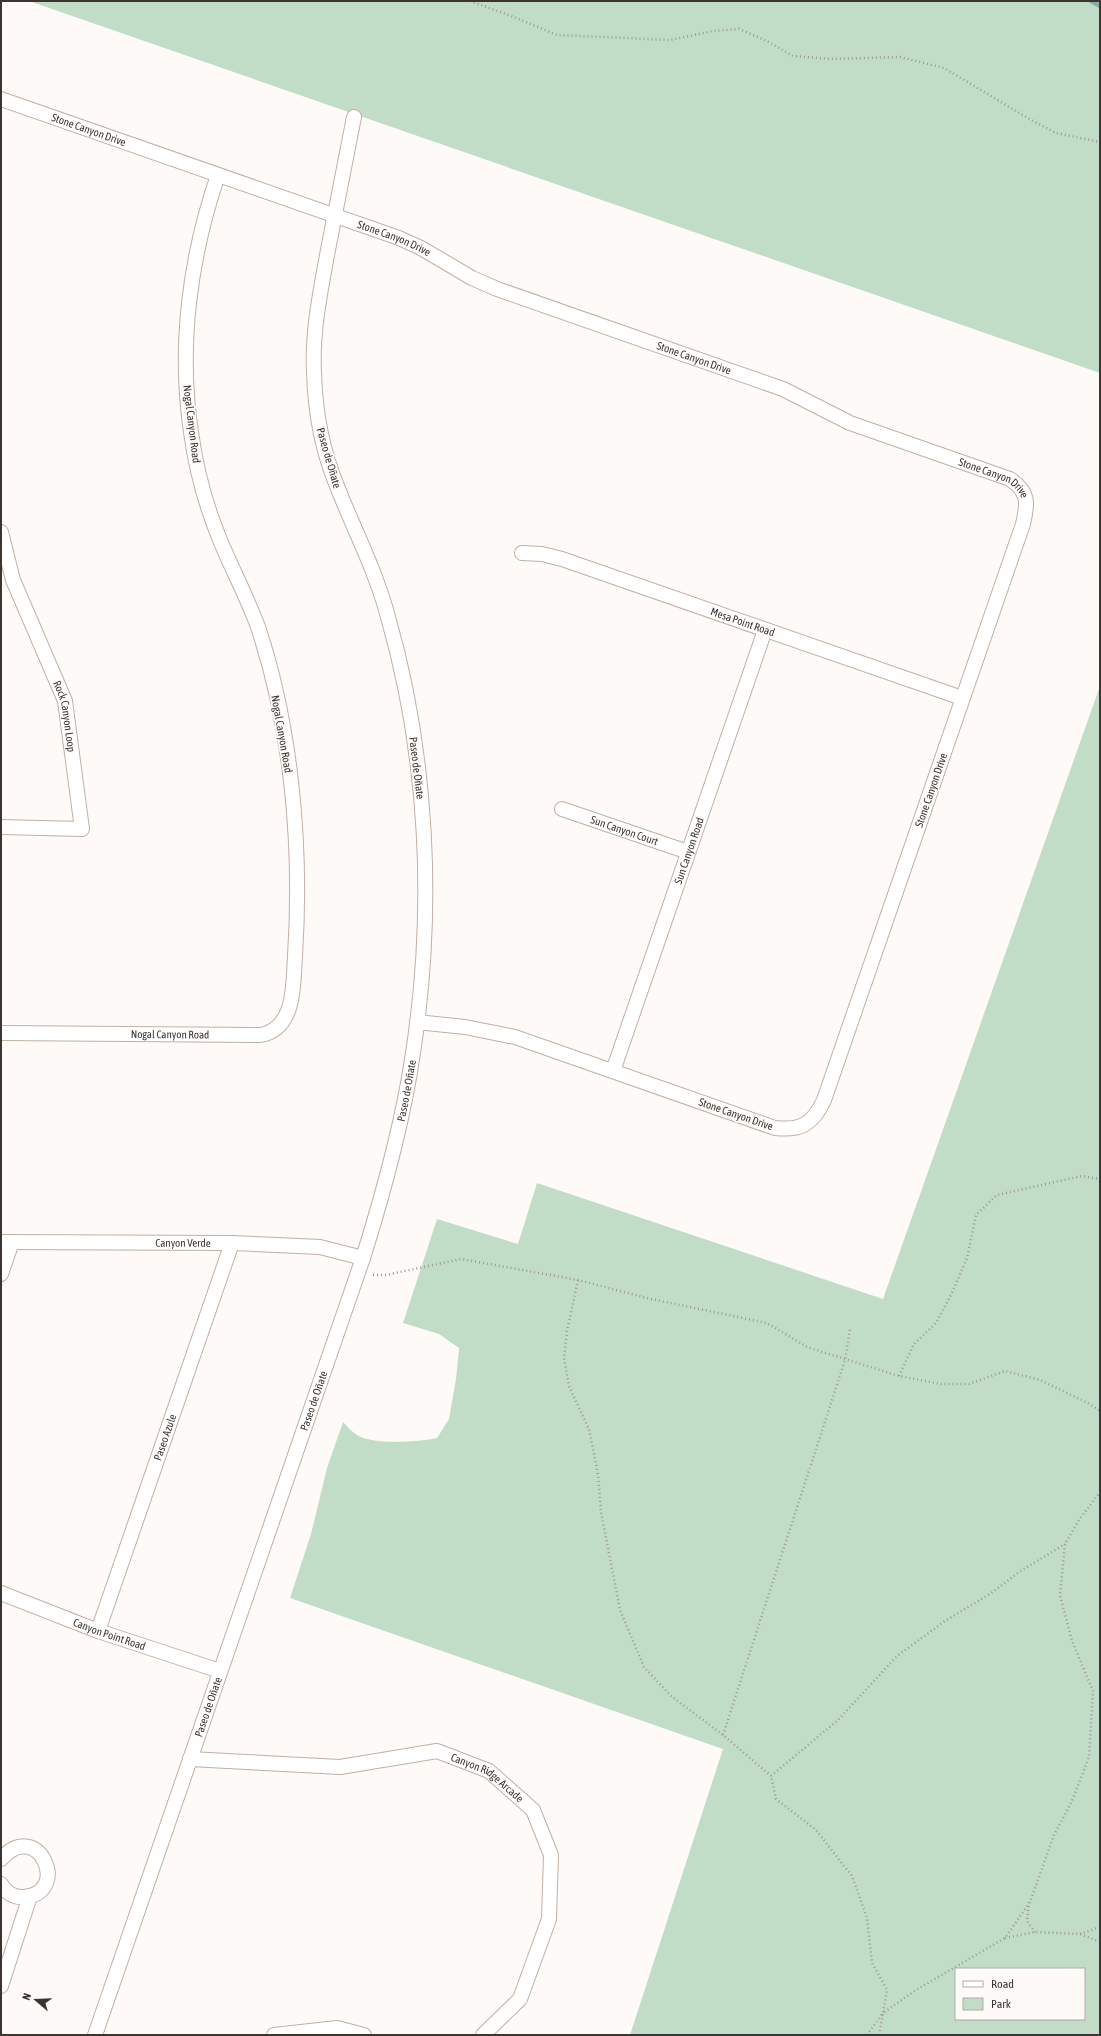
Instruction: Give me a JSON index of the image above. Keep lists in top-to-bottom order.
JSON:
{
  "streets": {
    "street": [
      "Stone Canyon Drive",
      "Nogal Canyon Road",
      "Paseo de Oñate",
      "Mesa Point Road",
      "Rock Canyon Loop",
      "Sun Canyon Court",
      "Sun Canyon Road",
      "Canyon Verde",
      "Paseo Azule",
      "Canyon Point Road",
      "Canyon Ridge Arcade"
    ]
  },
  "crossings": [
    ["Stone Canyon Drive", "Nogal Canyon Road"],
    ["Stone Canyon Drive", "Paseo de Oñate"],
    ["Stone Canyon Drive", "Mesa Point Road"],
    ["Stone Canyon Drive", "Sun Canyon Road"],
    ["Paseo de Oñate", "Canyon Verde"],
    ["Paseo de Oñate", "Canyon Point Road"],
    ["Paseo de Oñate", "Canyon Ridge Arcade"],
    ["Mesa Point Road", "Sun Canyon Road"],
    ["Sun Canyon Court", "Sun Canyon Road"],
    ["Canyon Verde", "Paseo Azule"],
    ["Paseo Azule", "Canyon Point Road"]
  ],
  "legend": ["Road", "Park"],
  "north": "left"
}
